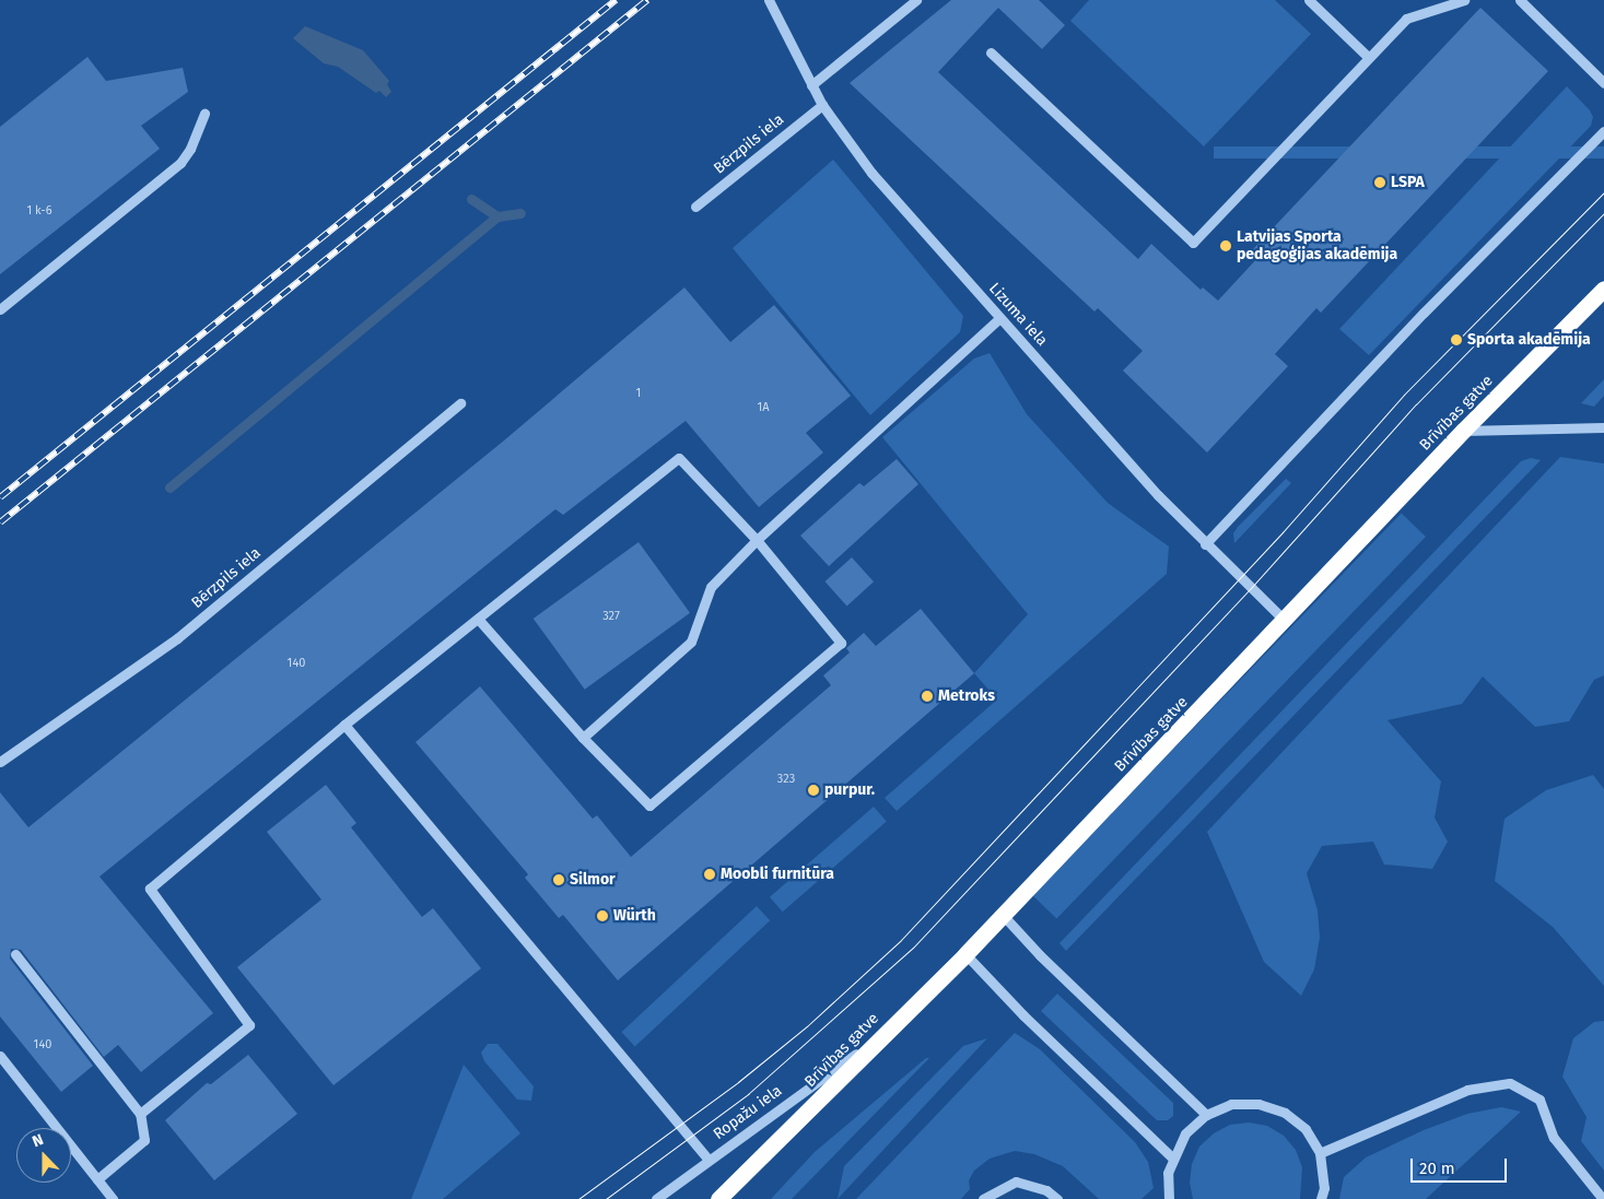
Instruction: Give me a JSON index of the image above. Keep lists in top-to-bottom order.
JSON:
{
  "streets": {
    "highway": ["Brīvības gatve"],
    "street": ["Bērzpils iela", "Lizuma iela", "Ropažu iela"]
  },
  "crossings": [
    ["Bērzpils iela", "Lizuma iela"],
    ["Lizuma iela", "Brīvības gatve"],
    ["Brīvības gatve", "Ropažu iela"]
  ],
  "places": [
    "LSPA",
    "Latvijas Sporta pedagoģijas akadēmija",
    "Sporta akadēmija",
    "Metroks",
    "purpur.",
    "Moobli furnitūra",
    "Silmor",
    "Würth"
  ],
  "house_numbers": [
    "1 k-6",
    "1",
    "1A",
    "327",
    "140",
    "323",
    "140"
  ],
  "scale_bar": "20 m",
  "north": "top"
}
